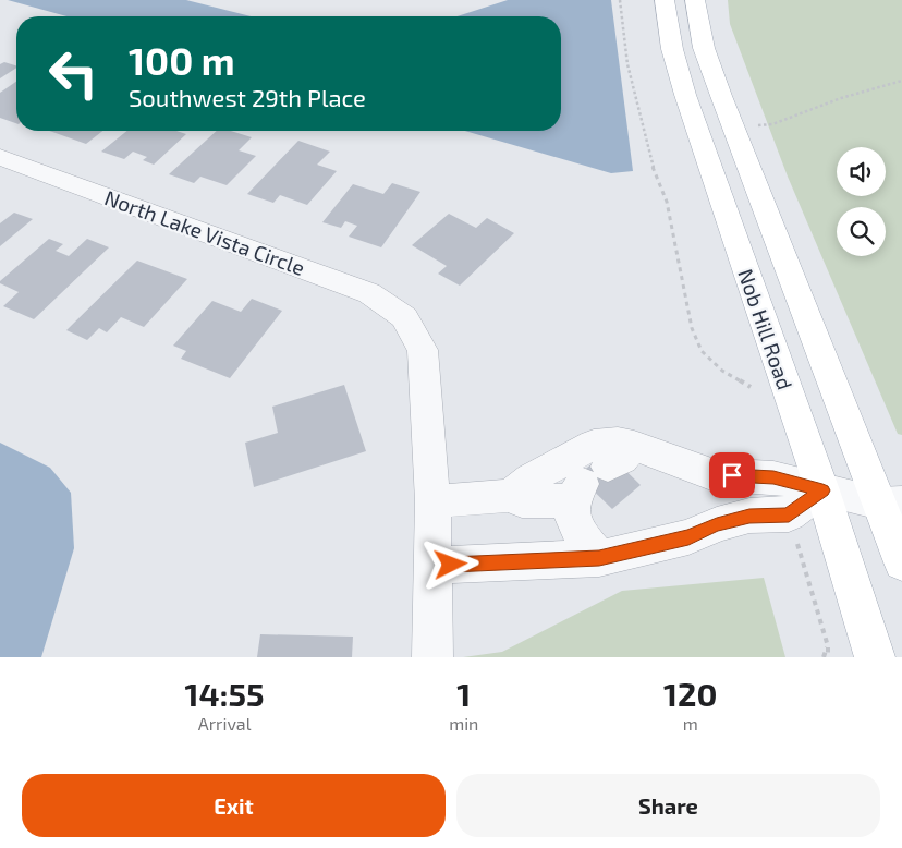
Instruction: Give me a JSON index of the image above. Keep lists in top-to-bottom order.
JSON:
{
  "streets": {
    "main road": ["Nob Hill Road"],
    "street": ["North Lake Vista Circle"]
  },
  "page": {
    "turn": ["100 m", "Southwest 29th Place"],
    "eta": [
      "14:55",
      "Arrival",
      "1",
      "min",
      "120",
      "m"
    ],
    "buttons": ["Exit", "Share"]
  }
}
